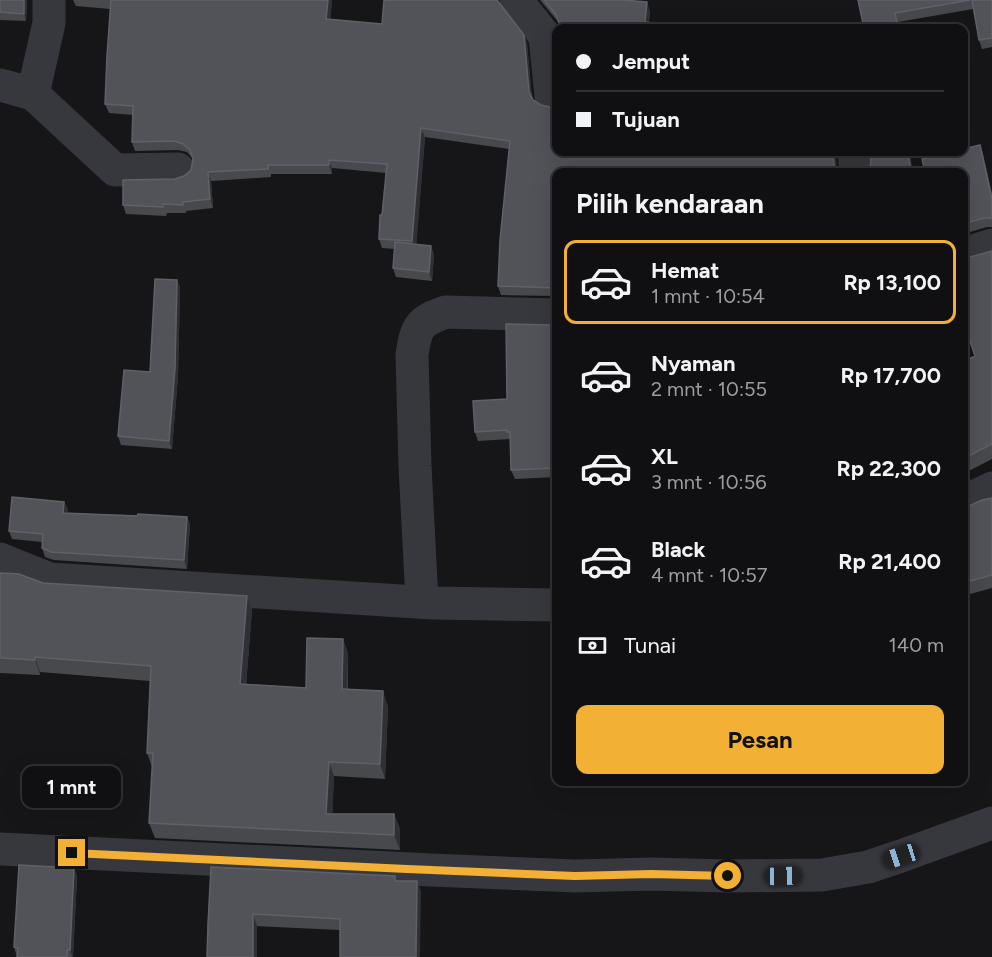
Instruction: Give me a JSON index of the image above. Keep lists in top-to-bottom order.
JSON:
{
  "page": {
    "banner": ["Jemput", "Tujuan"],
    "heading": "Pilih kendaraan",
    "list": [
      {
        "name": "Hemat",
        "note": "1 mnt · 10:54",
        "value": "Rp 13,100"
      },
      {
        "name": "Nyaman",
        "note": "2 mnt · 10:55",
        "value": "Rp 17,700"
      },
      {
        "name": "XL",
        "note": "3 mnt · 10:56",
        "value": "Rp 22,300"
      },
      {
        "name": "Black",
        "note": "4 mnt · 10:57",
        "value": "Rp 21,400"
      }
    ],
    "pay": ["Tunai", "140 m"],
    "buttons": "Pesan",
    "bubble": "1 mnt"
  }
}
